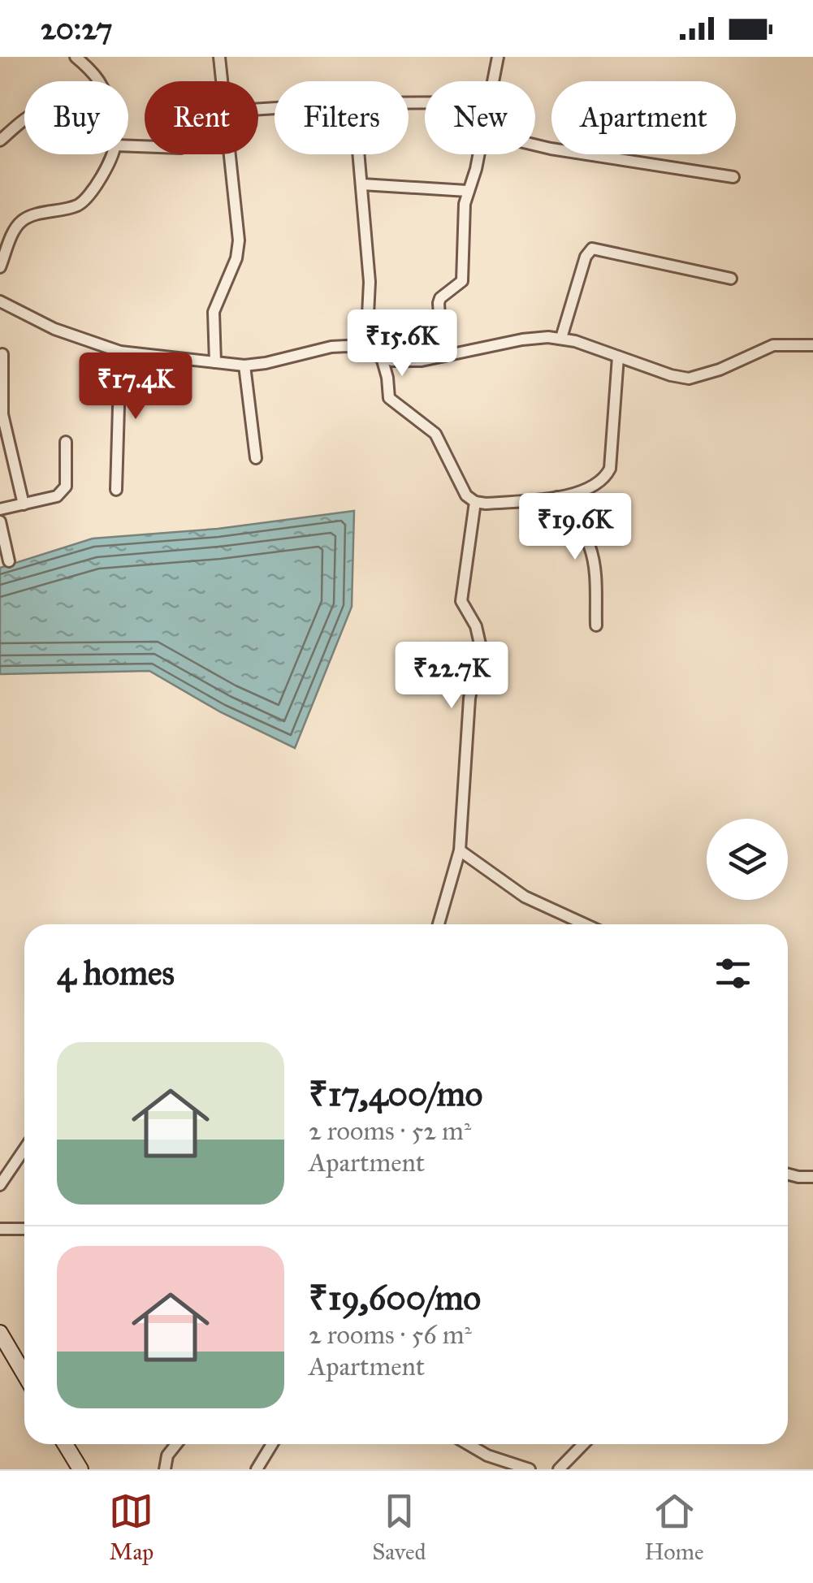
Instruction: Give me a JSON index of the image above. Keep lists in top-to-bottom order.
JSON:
{
  "page": {
    "status": "20:27",
    "chip": [
      "Buy",
      "Rent",
      "Filters",
      "New",
      "Apartment"
    ],
    "price": [
      "₹15.6K",
      "₹17.4K",
      "₹19.6K",
      "₹22.7K"
    ],
    "heading": "4 homes",
    "list": [
      {
        "name": "₹17,400/mo",
        "note": "2 rooms · 52 m² · Apartment"
      },
      {
        "name": "₹19,600/mo",
        "note": "2 rooms · 56 m² · Apartment"
      }
    ],
    "tabs": ["Map", "Saved", "Home"]
  }
}
